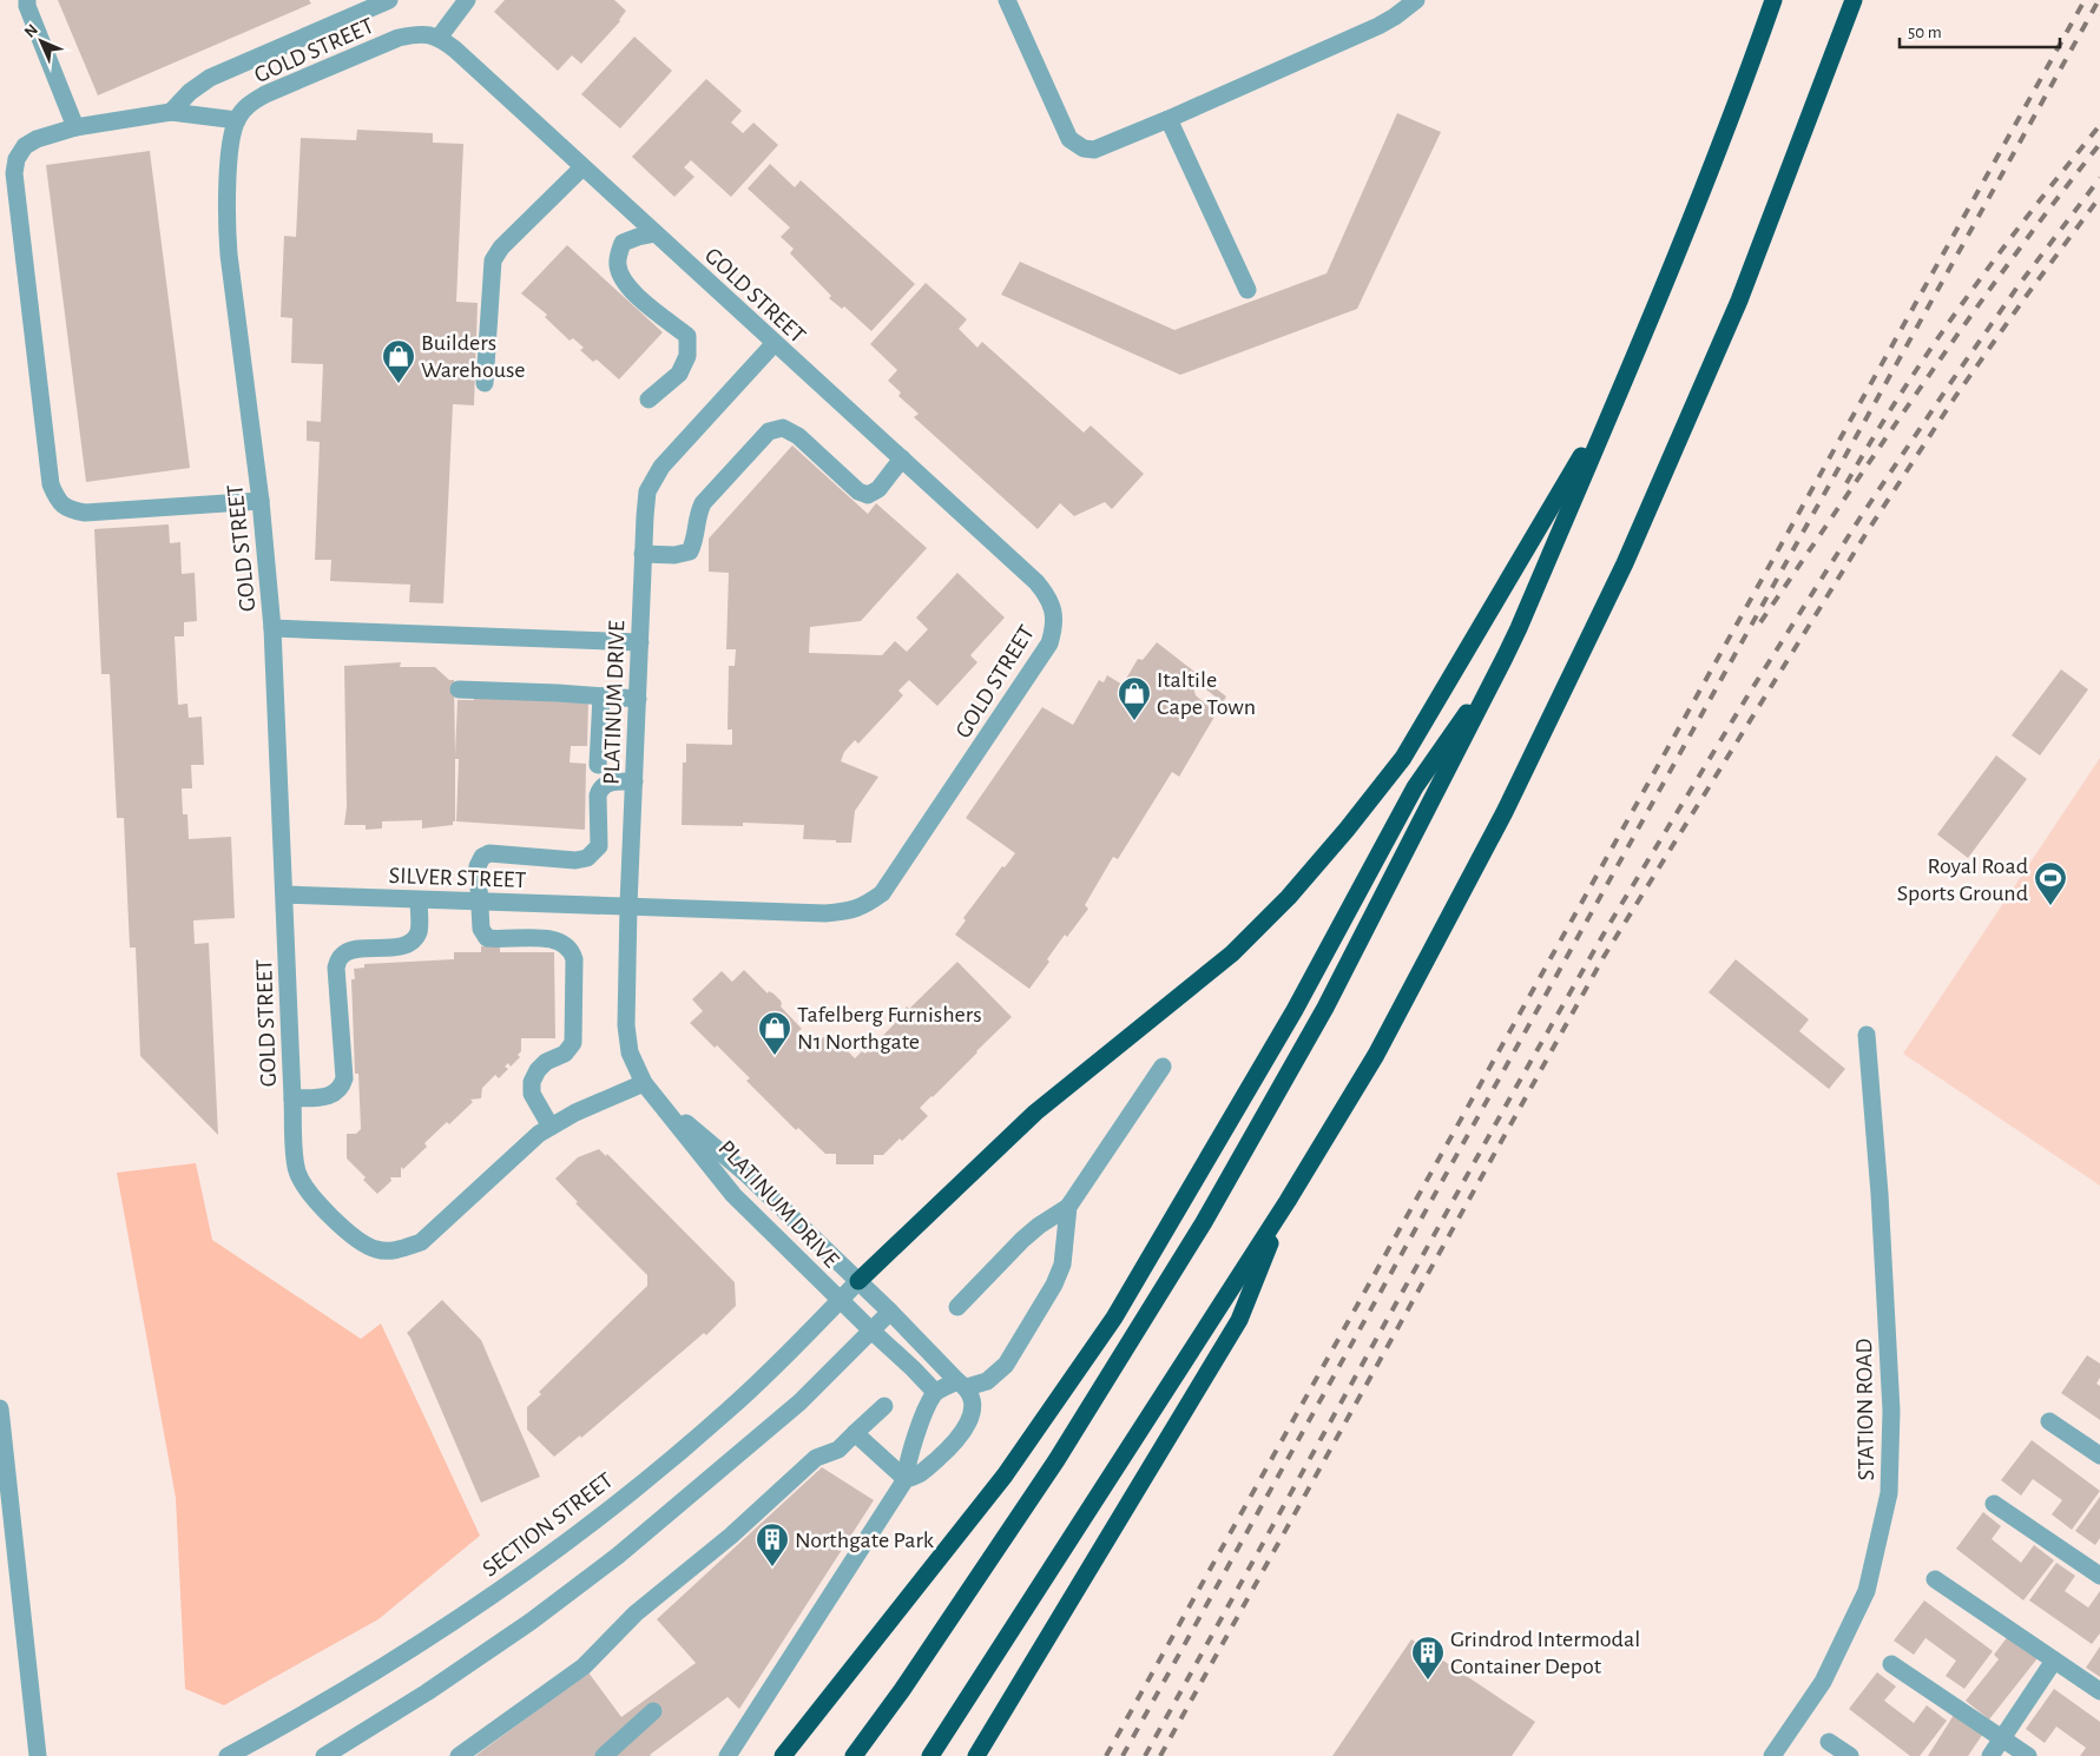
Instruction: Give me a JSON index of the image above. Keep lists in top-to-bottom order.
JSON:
{
  "streets": {
    "street": [
      "GOLD STREET",
      "PLATINUM DRIVE",
      "SILVER STREET",
      "STATION ROAD",
      "SECTION STREET"
    ]
  },
  "crossings": [
    ["GOLD STREET", "PLATINUM DRIVE"],
    ["GOLD STREET", "SILVER STREET"],
    ["PLATINUM DRIVE", "SILVER STREET"],
    ["PLATINUM DRIVE", "SECTION STREET"]
  ],
  "places": {
    "shop": ["Builders Warehouse", "Italtile Cape Town", "Tafelberg Furnishers N1 Northgate"],
    "sports": ["Royal Road Sports Ground"],
    "building": ["Northgate Park", "Grindrod Intermodal Container Depot"]
  },
  "scale_bar": "50 m",
  "north": "top left"
}
